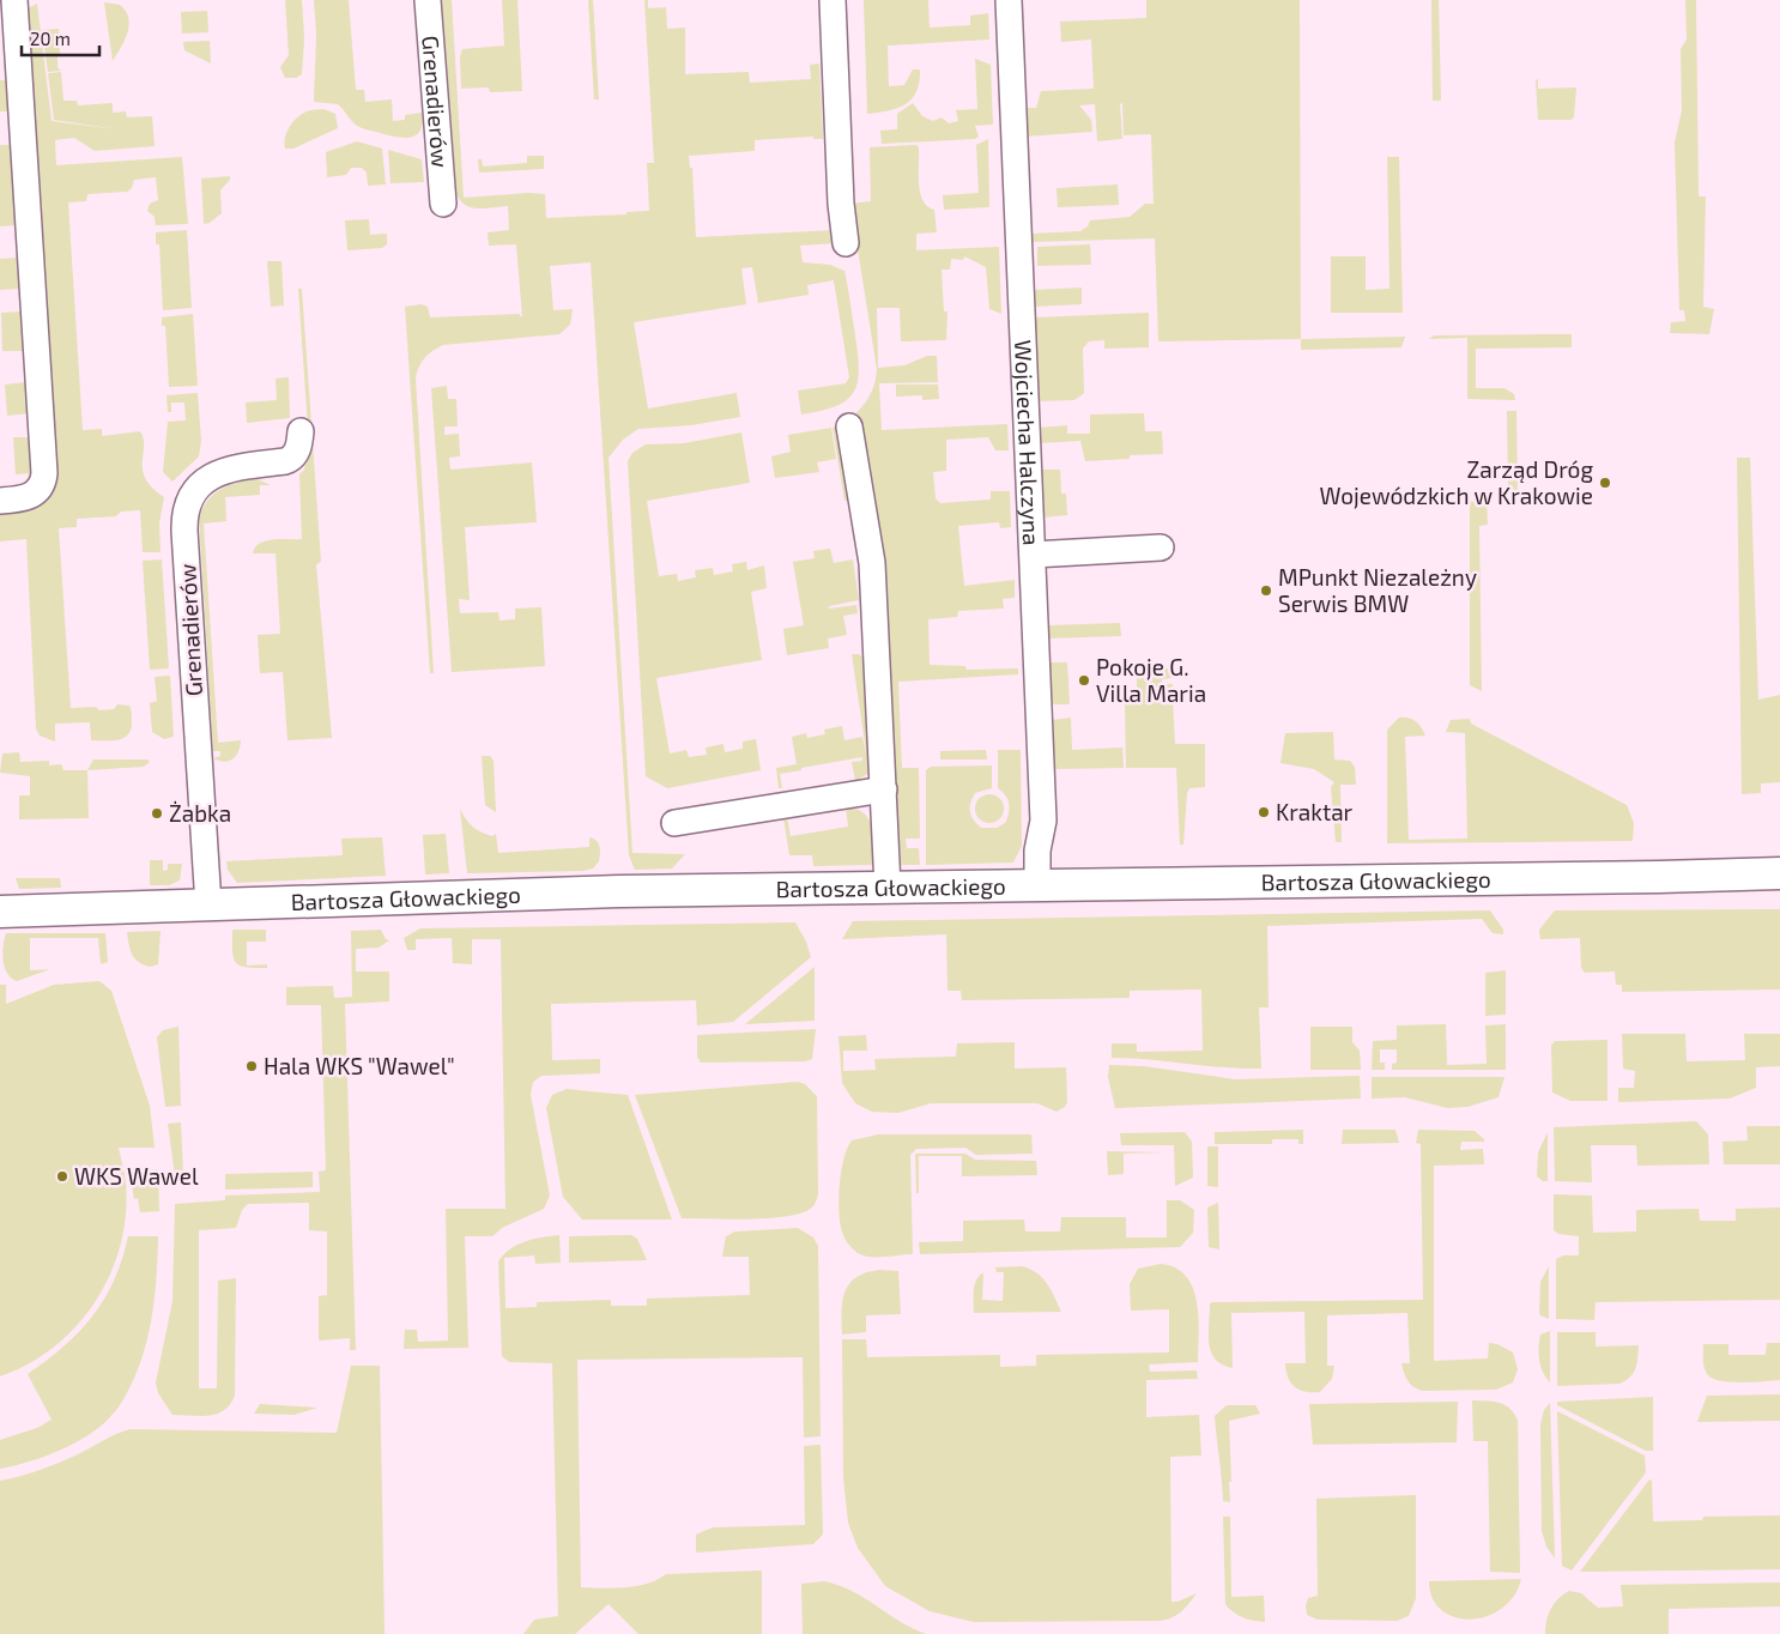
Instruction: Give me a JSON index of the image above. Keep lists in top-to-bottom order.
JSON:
{
  "streets": {
    "street": ["Grenadierów", "Wojciecha Halczyna", "Bartosza Głowackiego"]
  },
  "crossings": [
    ["Grenadierów", "Bartosza Głowackiego"],
    ["Wojciecha Halczyna", "Bartosza Głowackiego"]
  ],
  "places": [
    "Zarząd Dróg Wojewódzkich w Krakowie",
    "MPunkt Niezależny Serwis BMW",
    "Pokoje G. Villa Maria",
    "Kraktar",
    "Żabka",
    "Hala WKS \"Wawel\"",
    "WKS Wawel"
  ],
  "scale_bar": "20 m"
}
